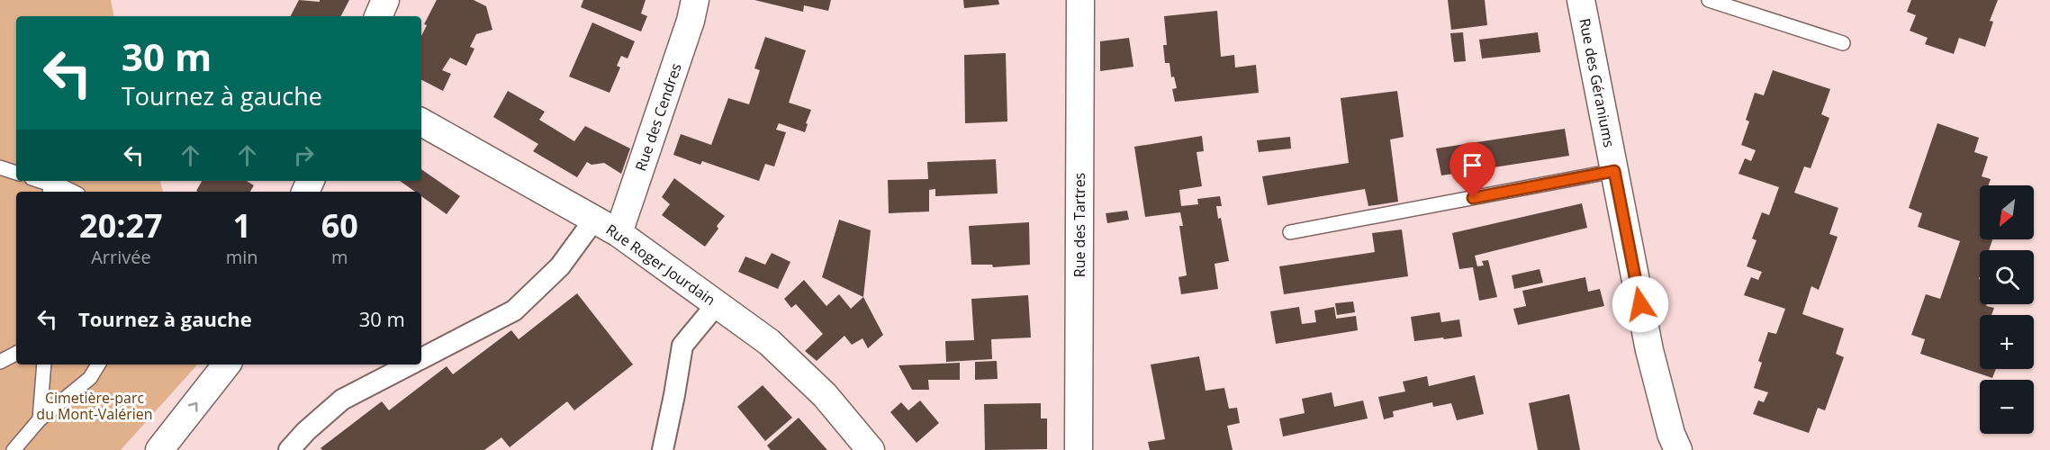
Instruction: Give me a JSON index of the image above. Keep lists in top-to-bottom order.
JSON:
{
  "streets": {
    "street": [
      "Rue des Géraniums",
      "Rue des Cendres",
      "Rue des Tartres",
      "Rue Roger Jourdain"
    ]
  },
  "crossings": [
    ["Rue des Cendres", "Rue Roger Jourdain"]
  ],
  "parks": ["Cimetière-parc du Mont-Valérien"],
  "north": "bottom left",
  "page": {
    "turn": ["30 m", "Tournez à gauche"],
    "map_buttons": ["+", "−"],
    "eta": [
      "20:27",
      "Arrivée",
      "1",
      "min",
      "60",
      "m"
    ],
    "list": [
      {
        "name": "Tournez à gauche",
        "value": "30 m"
      }
    ]
  }
}
